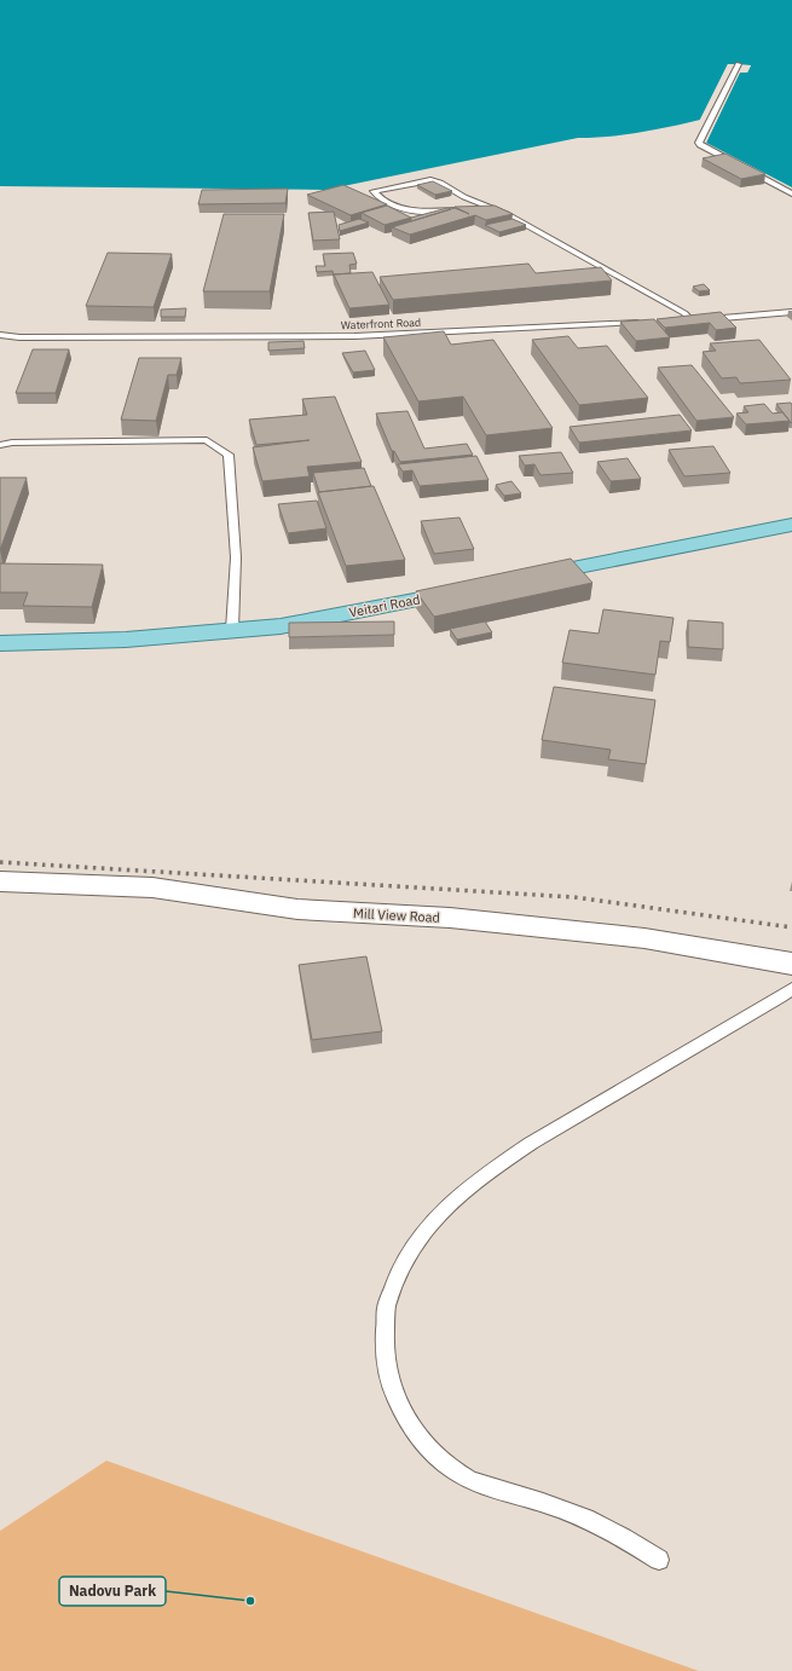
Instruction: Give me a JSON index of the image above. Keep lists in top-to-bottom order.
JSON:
{
  "streets": {
    "main road": ["Veitari Road"],
    "street": ["Mill View Road"],
    "lane": ["Waterfront Road"]
  },
  "places": ["Nadovu Park"]
}
